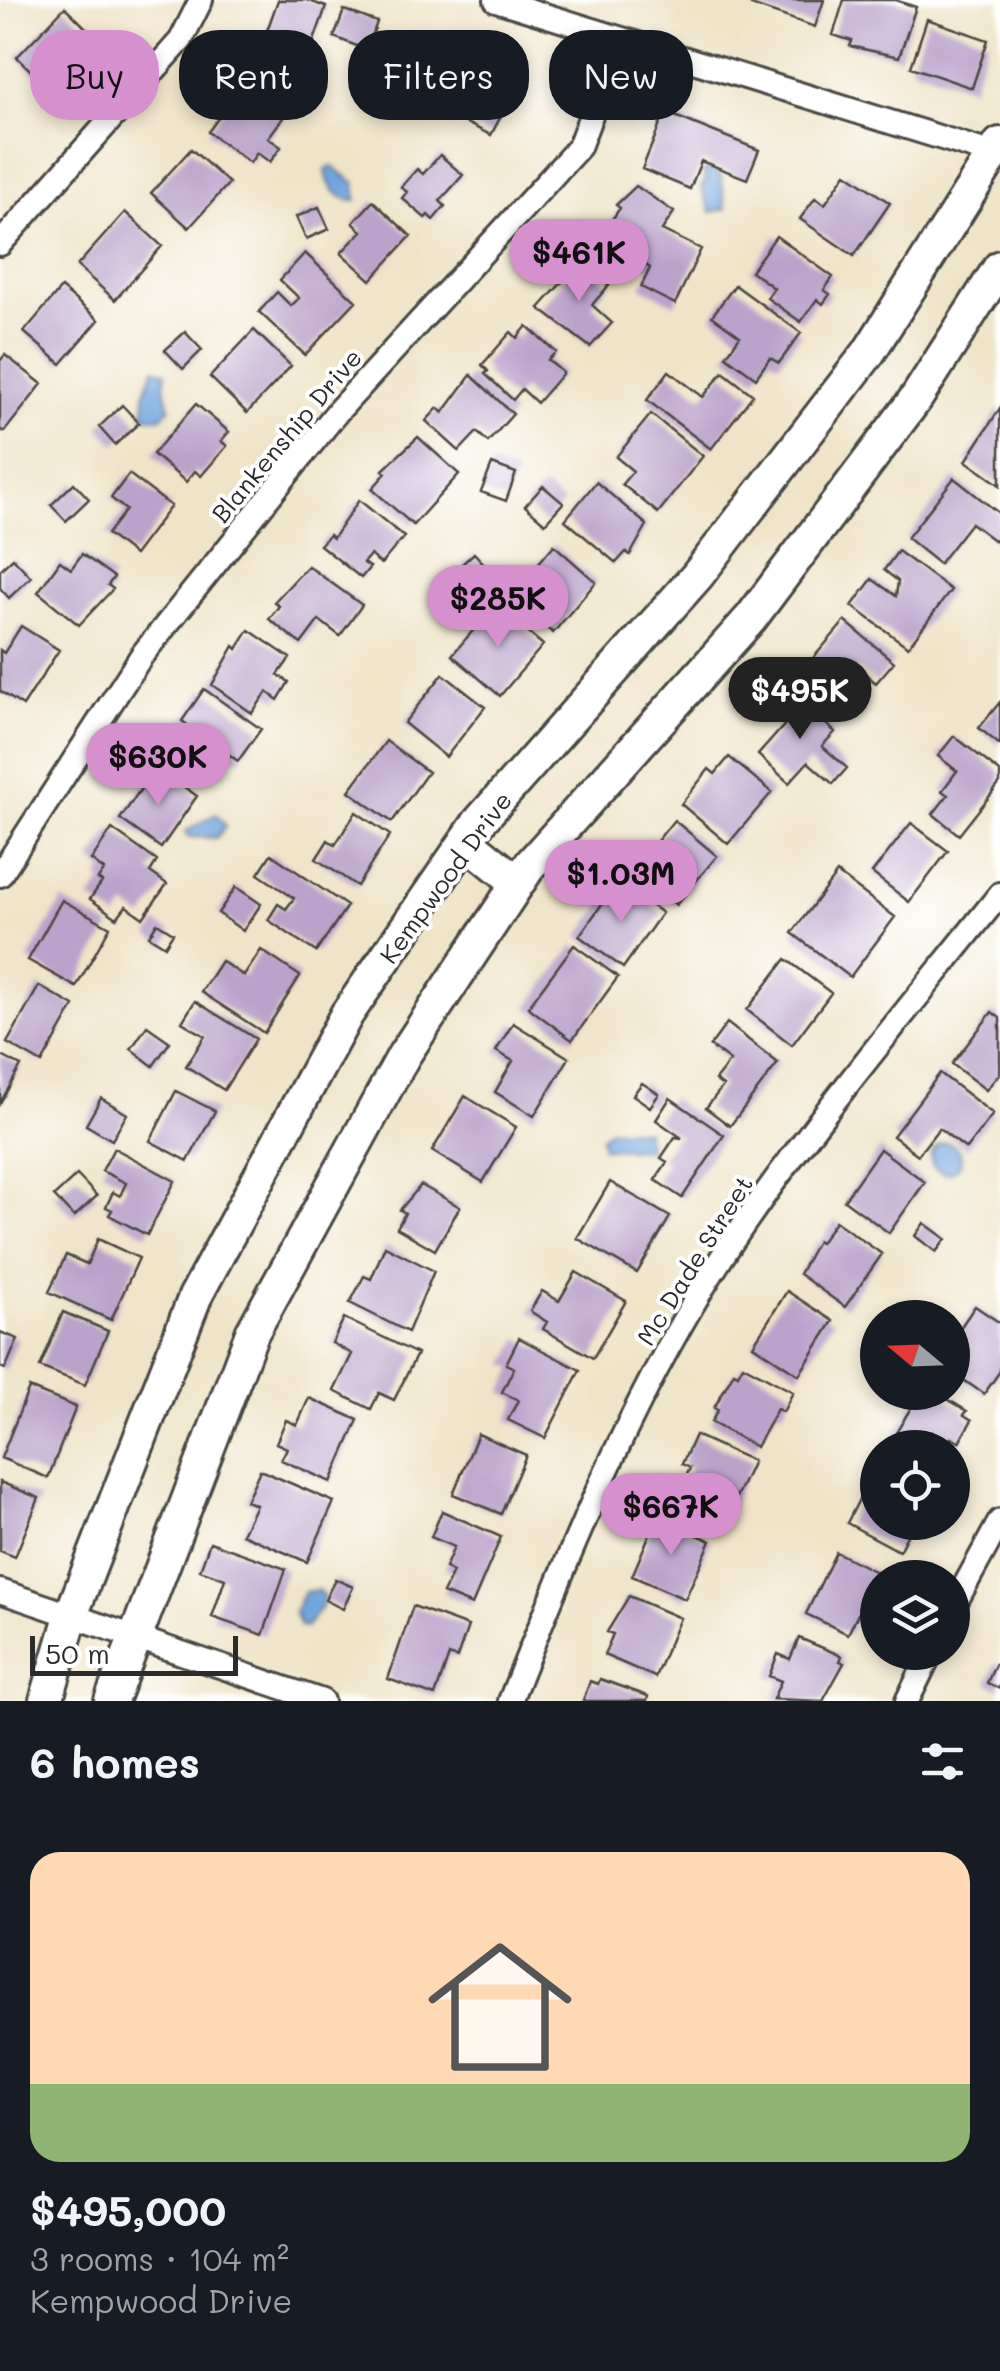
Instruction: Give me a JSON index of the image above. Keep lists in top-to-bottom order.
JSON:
{
  "streets": {
    "main road": ["Kempwood Drive"],
    "street": ["Blankenship Drive", "Mc Dade Street"]
  },
  "scale_bar": "50 m",
  "north": "left",
  "page": {
    "chip": [
      "Buy",
      "Rent",
      "Filters",
      "New"
    ],
    "price": [
      "$461K",
      "$285K",
      "$495K",
      "$630K",
      "$1.03M",
      "$667K"
    ],
    "scale": "50 m",
    "heading": "6 homes",
    "list": [
      {
        "name": "$495,000",
        "note": "3 rooms · 104 m² · Kempwood Drive"
      }
    ]
  }
}
